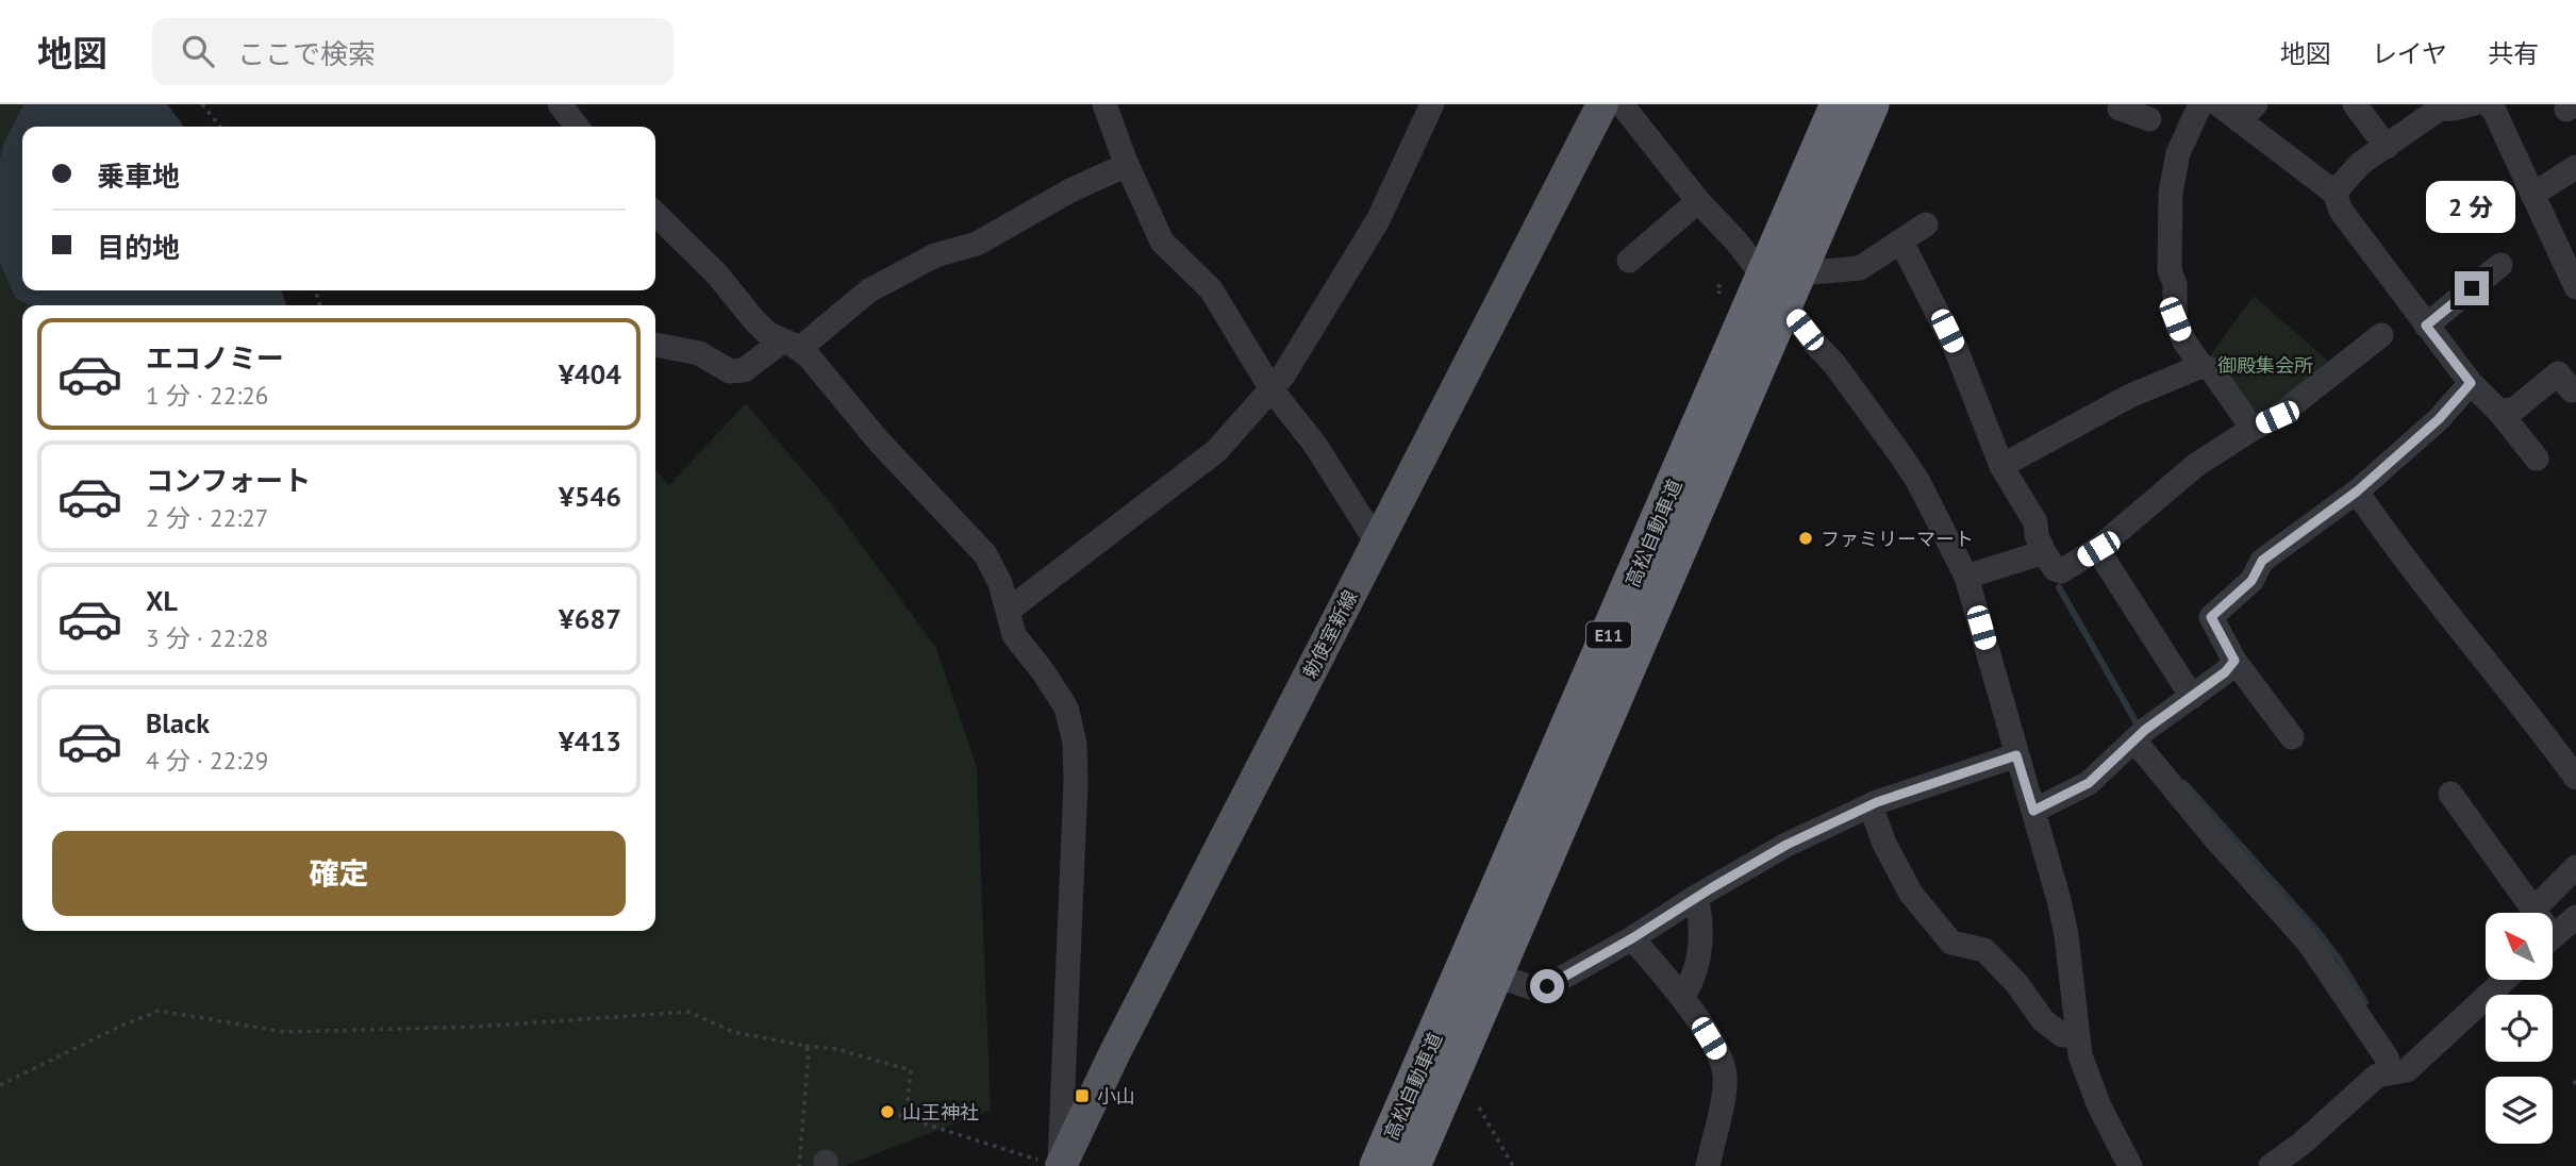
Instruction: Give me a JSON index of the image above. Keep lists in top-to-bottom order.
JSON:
{
  "streets": {
    "highway": ["高松自動車道", "E11"],
    "main road": ["勅使室新線"]
  },
  "parks": ["御殿集会所"],
  "places": {
    "other": ["ファミリーマート", "山王神社"],
    "transit": ["小山"]
  },
  "north": "top left",
  "page": {
    "header": "地図",
    "search": "ここで検索",
    "nav": ["地図", "レイヤ", "共有"],
    "banner": ["乗車地", "目的地"],
    "bubble": "2 分",
    "list": [
      {
        "name": "エコノミー",
        "note": "1 分 · 22:26",
        "value": "¥404"
      },
      {
        "name": "コンフォート",
        "note": "2 分 · 22:27",
        "value": "¥546"
      },
      {
        "name": "XL",
        "note": "3 分 · 22:28",
        "value": "¥687"
      },
      {
        "name": "Black",
        "note": "4 分 · 22:29",
        "value": "¥413"
      }
    ],
    "buttons": "確定"
  }
}
